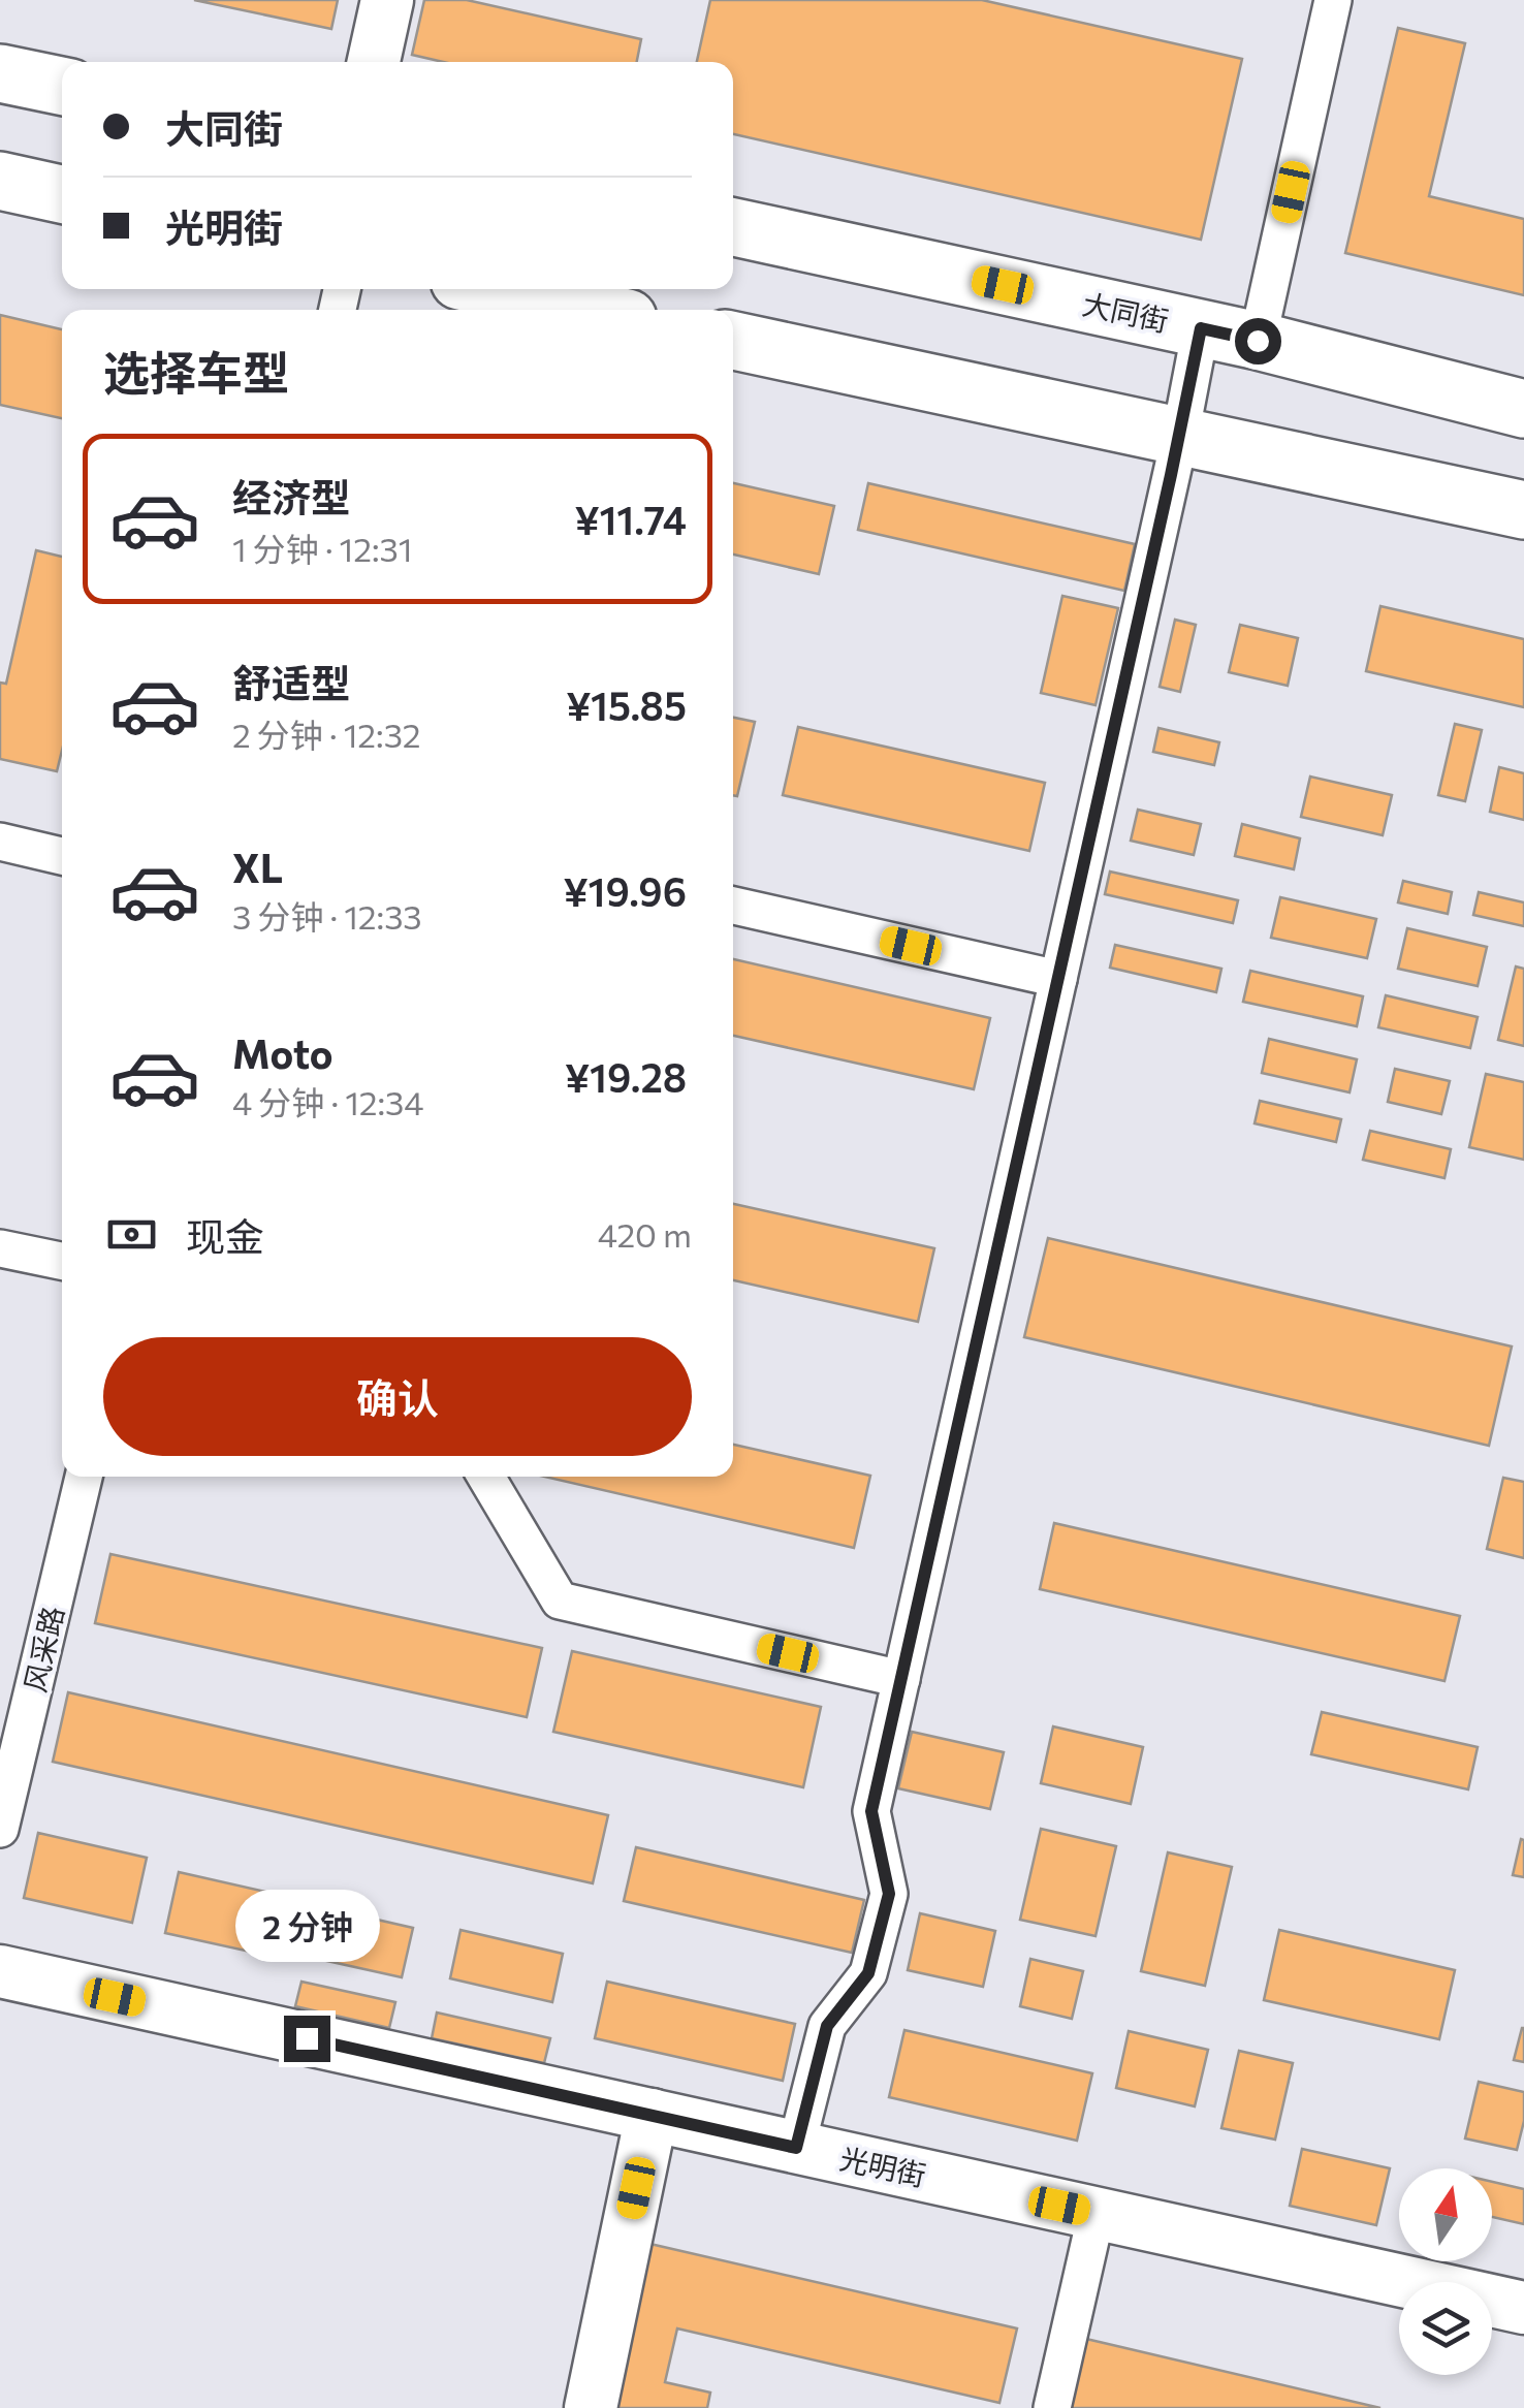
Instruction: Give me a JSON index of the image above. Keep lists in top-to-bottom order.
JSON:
{
  "streets": {
    "main road": ["大同街", "光明街"],
    "street": ["风采路"]
  },
  "north": "top",
  "page": {
    "banner": ["大同街", "光明街"],
    "heading": "选择车型",
    "list": [
      {
        "name": "经济型",
        "note": "1 分钟 · 12:31",
        "value": "¥11.74"
      },
      {
        "name": "舒适型",
        "note": "2 分钟 · 12:32",
        "value": "¥15.85"
      },
      {
        "name": "XL",
        "note": "3 分钟 · 12:33",
        "value": "¥19.96"
      },
      {
        "name": "Moto",
        "note": "4 分钟 · 12:34",
        "value": "¥19.28"
      }
    ],
    "pay": ["现金", "420 m"],
    "buttons": "确认",
    "bubble": "2 分钟"
  }
}
